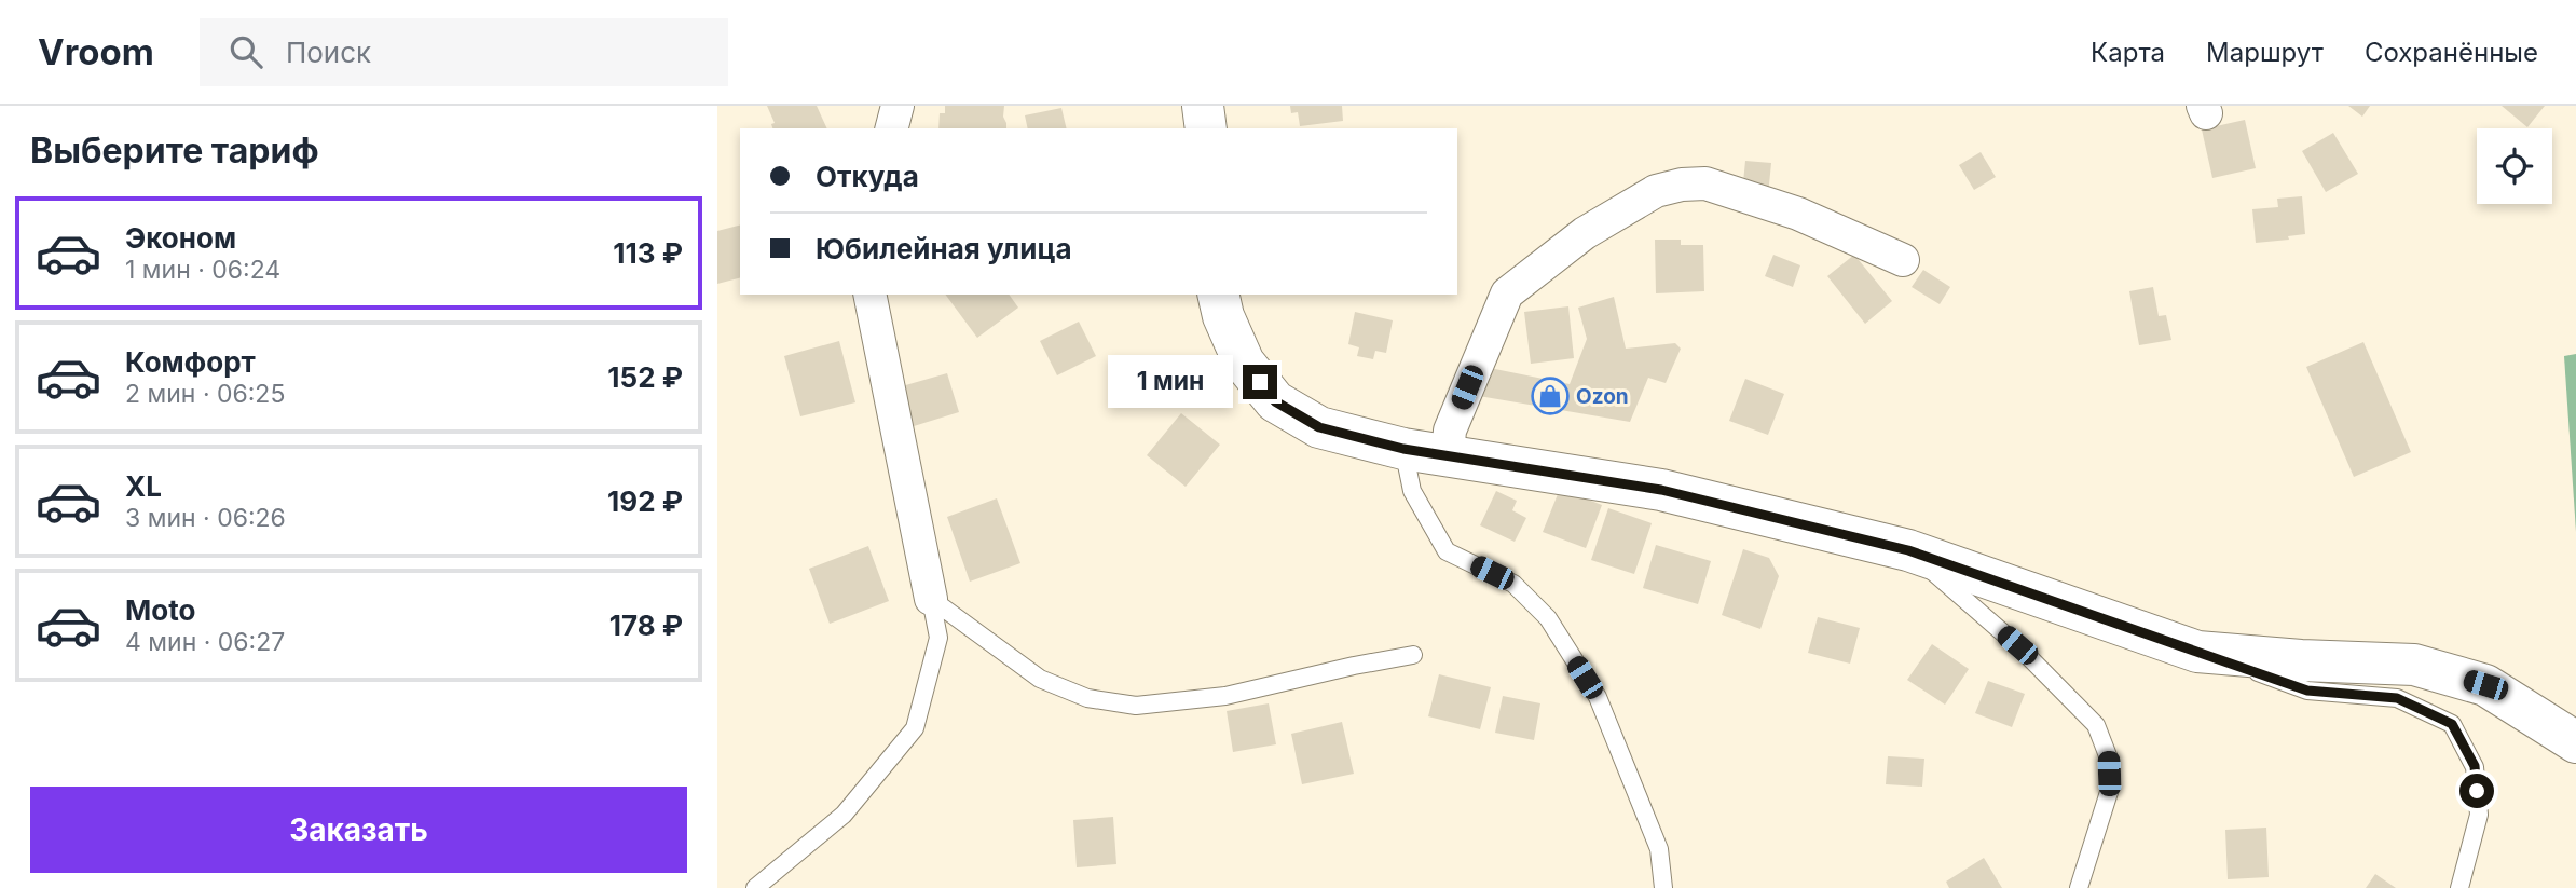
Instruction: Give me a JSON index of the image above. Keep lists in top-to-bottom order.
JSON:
{
  "places": {
    "shop": ["Ozon"]
  },
  "page": {
    "header": "Vroom",
    "search": "Поиск",
    "nav": ["Карта", "Маршрут", "Сохранённые"],
    "heading": "Выберите тариф",
    "banner": ["Откуда", "Юбилейная улица"],
    "list": [
      {
        "name": "Эконом",
        "note": "1 мин · 06:24",
        "value": "113 ₽"
      },
      {
        "name": "Комфорт",
        "note": "2 мин · 06:25",
        "value": "152 ₽"
      },
      {
        "name": "XL",
        "note": "3 мин · 06:26",
        "value": "192 ₽"
      },
      {
        "name": "Moto",
        "note": "4 мин · 06:27",
        "value": "178 ₽"
      }
    ],
    "bubble": "1 мин",
    "buttons": "Заказать"
  }
}
